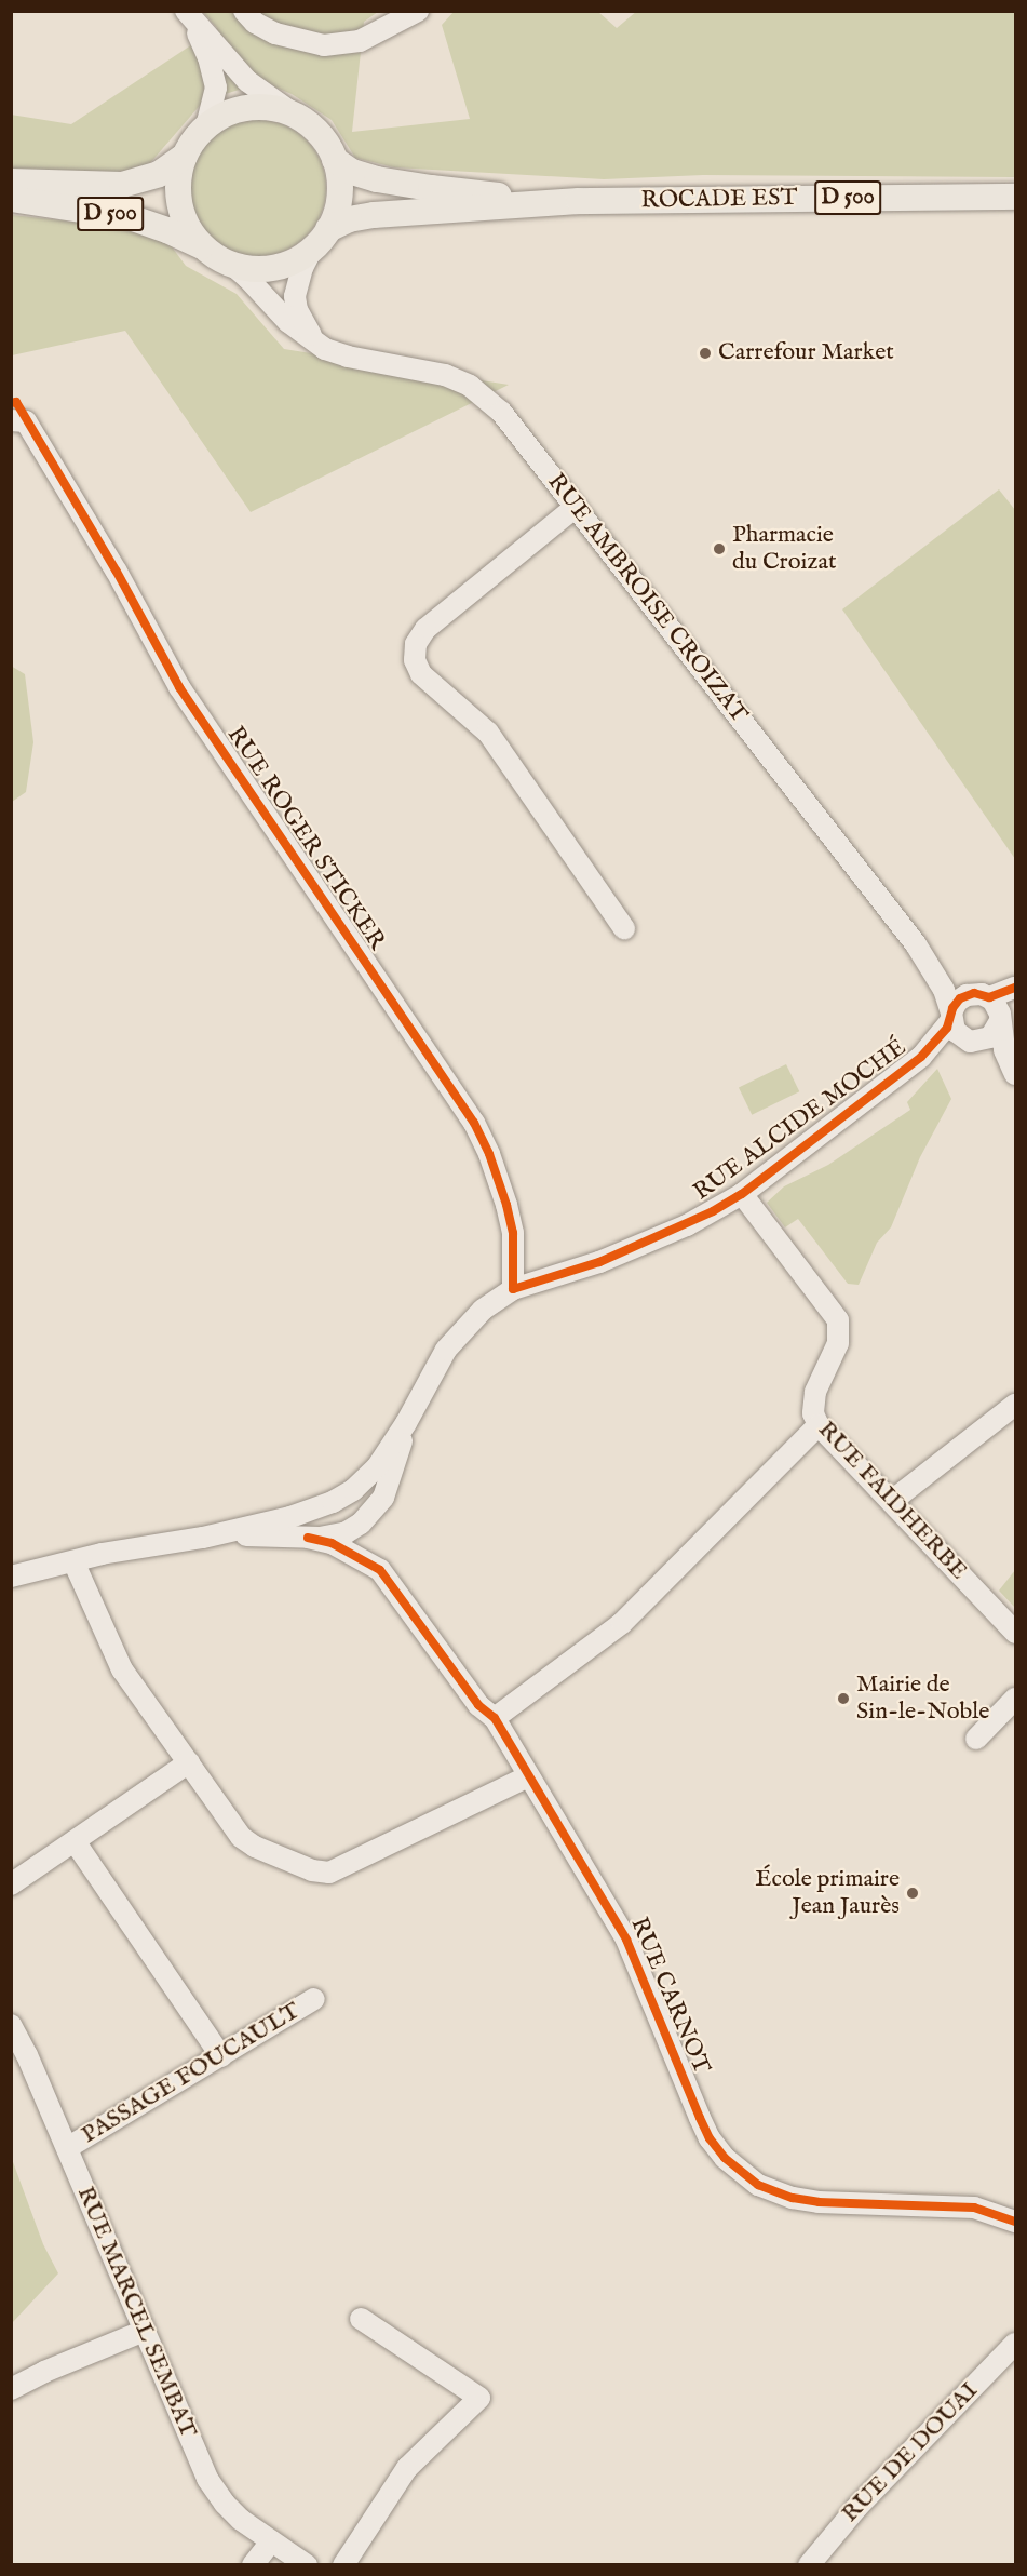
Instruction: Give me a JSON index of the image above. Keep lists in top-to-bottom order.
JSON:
{
  "streets": {
    "main road": ["D 500", "ROCADE EST"],
    "street": [
      "RUE AMBROISE CROIZAT",
      "RUE ROGER STICKER",
      "RUE ALCIDE MOCHÉ",
      "RUE FAIDHERBE",
      "RUE CARNOT",
      "PASSAGE FOUCAULT",
      "RUE MARCEL SEMBAT",
      "RUE DE DOUAI"
    ]
  },
  "crossings": [
    ["D 500", "ROCADE EST"],
    ["D 500", "RUE AMBROISE CROIZAT"],
    ["RUE AMBROISE CROIZAT", "RUE ALCIDE MOCHÉ"],
    ["RUE ROGER STICKER", "RUE ALCIDE MOCHÉ"],
    ["RUE ALCIDE MOCHÉ", "RUE FAIDHERBE"],
    ["PASSAGE FOUCAULT", "RUE MARCEL SEMBAT"]
  ],
  "places": [
    "Carrefour Market",
    "Pharmacie du Croizat",
    "Mairie de Sin-le-Noble",
    "École primaire Jean Jaurès"
  ]
}
